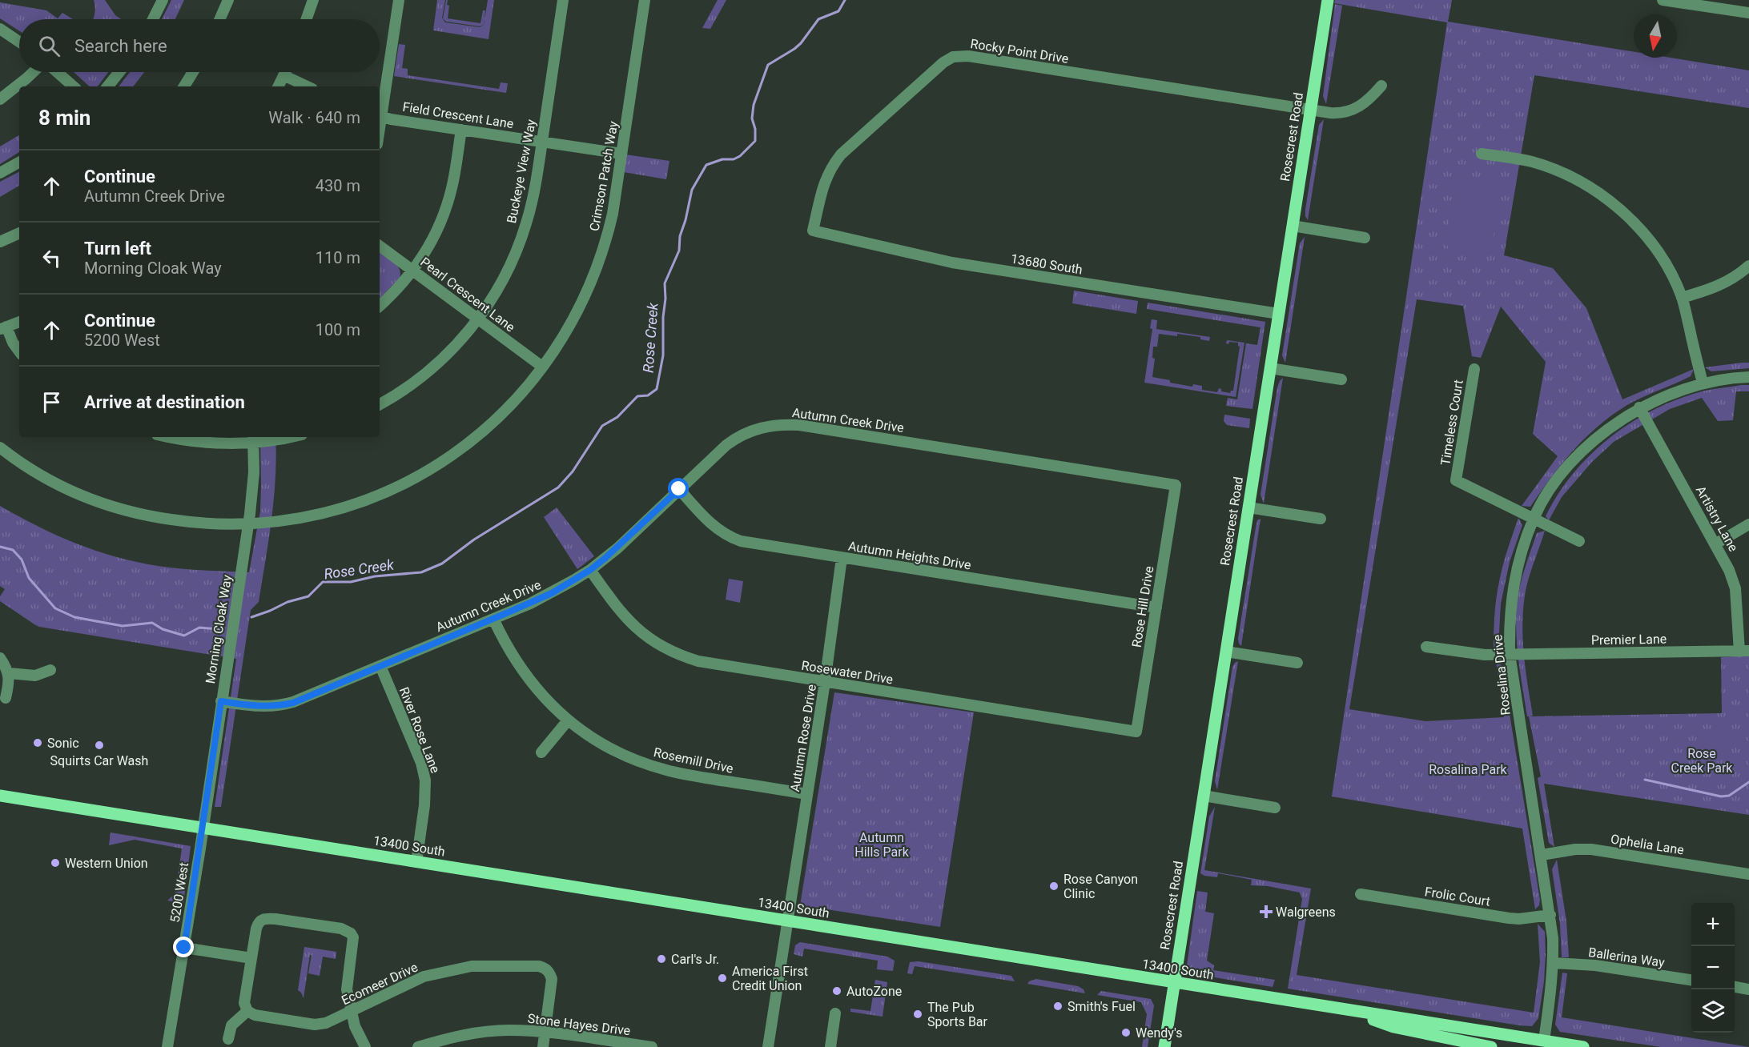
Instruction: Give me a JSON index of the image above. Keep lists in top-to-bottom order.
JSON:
{
  "streets": {
    "main road": ["Rosecrest Road", "13400 South"],
    "street": [
      "Rocky Point Drive",
      "Field Crescent Lane",
      "Buckeye View Way",
      "Crimson Patch Way",
      "13680 South",
      "Pearl Crescent Lane",
      "Autumn Creek Drive",
      "Timeless Court",
      "Artistry Lane",
      "Autumn Heights Drive",
      "Rose Hill Drive",
      "Morning Cloak Way",
      "Premier Lane",
      "Rosewater Drive",
      "Roselina Drive",
      "River Rose Lane",
      "Autumn Rose Drive",
      "Rosemill Drive",
      "Ophelia Lane",
      "5200 West",
      "Frolic Court",
      "Ballerina Way",
      "Ecomeer Drive",
      "Stone Hayes Drive"
    ]
  },
  "crossings": [
    ["Rocky Point Drive", "Rosecrest Road"],
    ["Rocky Point Drive", "13680 South"],
    ["Field Crescent Lane", "Buckeye View Way"],
    ["Field Crescent Lane", "Crimson Patch Way"],
    ["Rosecrest Road", "13680 South"],
    ["Rosecrest Road", "13400 South"],
    ["Buckeye View Way", "Pearl Crescent Lane"],
    ["Crimson Patch Way", "Pearl Crescent Lane"],
    ["Crimson Patch Way", "Morning Cloak Way"],
    ["Autumn Creek Drive", "Autumn Heights Drive"],
    ["Autumn Creek Drive", "Rose Hill Drive"],
    ["Autumn Creek Drive", "Morning Cloak Way"],
    ["Autumn Creek Drive", "Rosewater Drive"],
    ["Autumn Creek Drive", "River Rose Lane"],
    ["Autumn Creek Drive", "Rosemill Drive"],
    ["Timeless Court", "Roselina Drive"],
    ["Artistry Lane", "Premier Lane"],
    ["Artistry Lane", "Roselina Drive"],
    ["Autumn Heights Drive", "Rose Hill Drive"],
    ["Autumn Heights Drive", "Autumn Rose Drive"],
    ["Rose Hill Drive", "Rosewater Drive"],
    ["Morning Cloak Way", "13400 South"],
    ["Morning Cloak Way", "5200 West"],
    ["Premier Lane", "Roselina Drive"],
    ["Rosewater Drive", "Autumn Rose Drive"],
    ["Roselina Drive", "Ophelia Lane"],
    ["Roselina Drive", "13400 South"],
    ["Roselina Drive", "Frolic Court"],
    ["Roselina Drive", "Ballerina Way"],
    ["River Rose Lane", "13400 South"],
    ["Autumn Rose Drive", "Rosemill Drive"],
    ["Autumn Rose Drive", "13400 South"],
    ["13400 South", "5200 West"],
    ["Ecomeer Drive", "Stone Hayes Drive"]
  ],
  "water": ["Rose Creek"],
  "parks": ["Rose Creek Park", "Rosalina Park", "Autumn Hills Park"],
  "places": {
    "other": [
      "Sonic",
      "Squirts Car Wash",
      "Western Union",
      "Rose Canyon Clinic",
      "Carl's Jr.",
      "America First Credit Union",
      "AutoZone",
      "Smith's Fuel",
      "The Pub Sports Bar",
      "Wendy's"
    ],
    "health": ["Walgreens"]
  },
  "north": "bottom",
  "page": {
    "search": "Search here",
    "heading": ["8 min", "Walk · 640 m"],
    "list": [
      ["Continue", "Autumn Creek Drive", "430 m"],
      ["Turn left", "Morning Cloak Way", "110 m"],
      ["Continue", "5200 West", "100 m"],
      "Arrive at destination"
    ],
    "map_buttons": ["+", "−"]
  }
}
